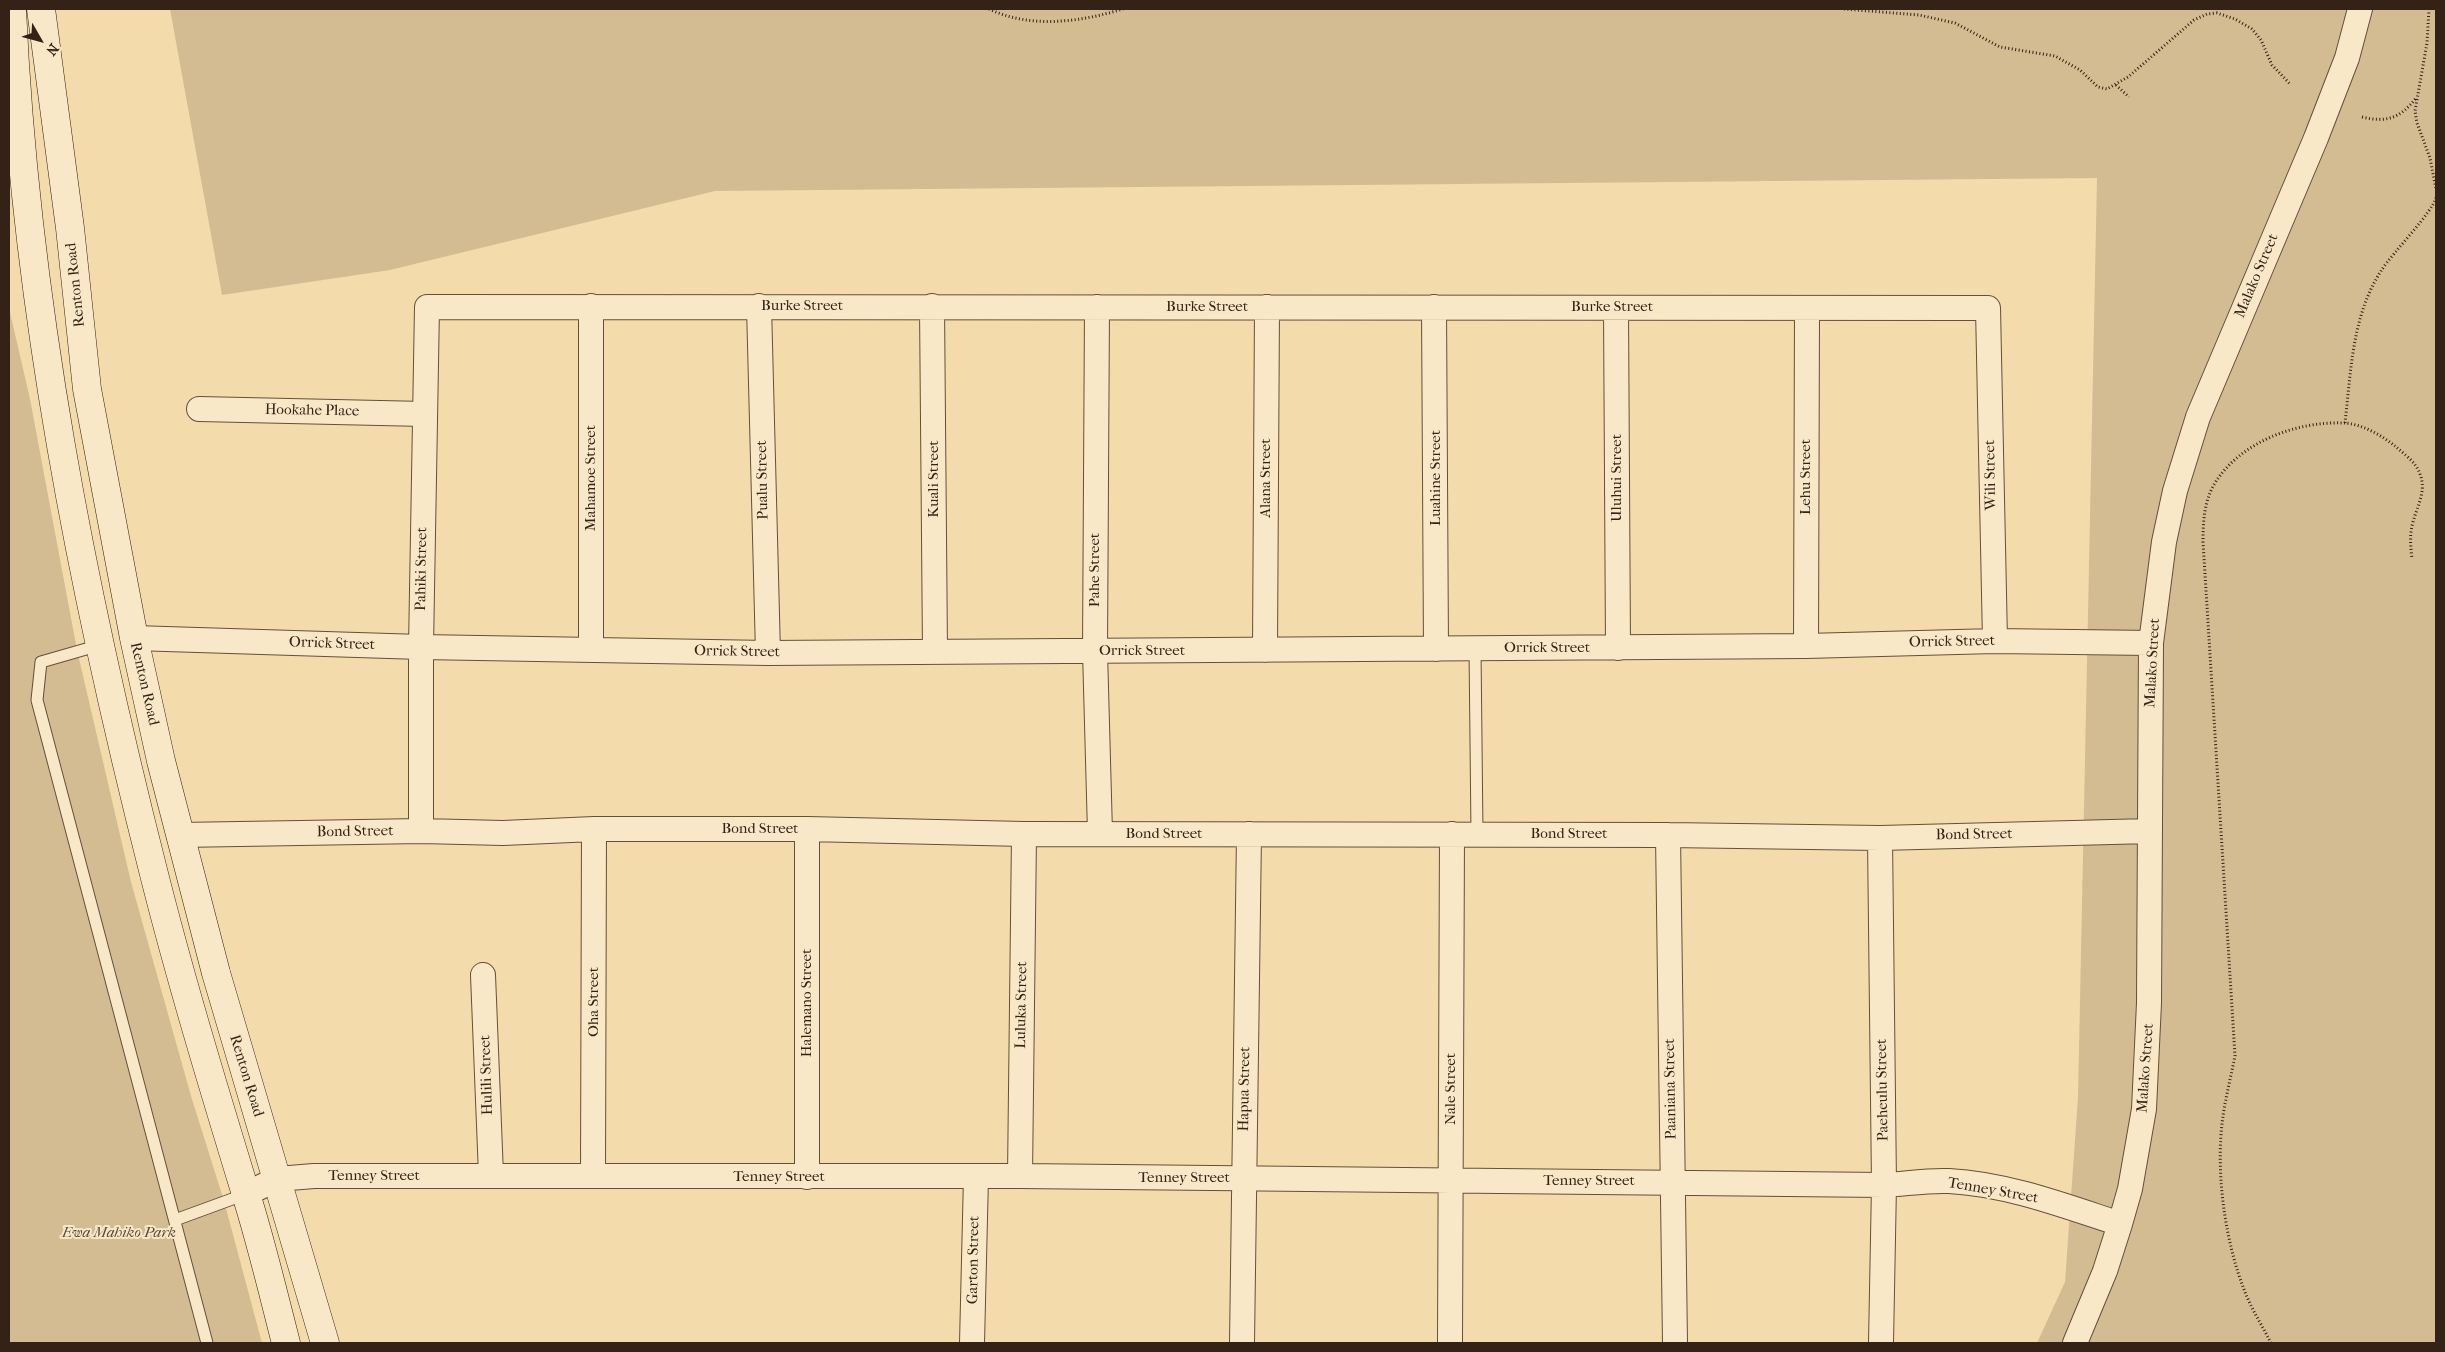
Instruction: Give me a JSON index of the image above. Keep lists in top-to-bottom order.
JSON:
{
  "streets": {
    "street": [
      "Malako Street",
      "Renton Road",
      "Burke Street",
      "Hookahe Place",
      "Wili Street",
      "Lehu Street",
      "Mahamoe Street",
      "Alana Street",
      "Luahine Street",
      "Uluhui Street",
      "Kuali Street",
      "Pualu Street",
      "Pahiki Street",
      "Pahe Street",
      "Orrick Street",
      "Bond Street",
      "Oha Street",
      "Halemano Street",
      "Luluka Street",
      "Hulili Street",
      "Hapua Street",
      "Nale Street",
      "Paaniana Street",
      "Paeheulu Street",
      "Tenney Street",
      "Garton Street"
    ]
  },
  "crossings": [
    ["Malako Street", "Orrick Street"],
    ["Malako Street", "Bond Street"],
    ["Malako Street", "Tenney Street"],
    ["Renton Road", "Orrick Street"],
    ["Renton Road", "Bond Street"],
    ["Renton Road", "Tenney Street"],
    ["Burke Street", "Wili Street"],
    ["Burke Street", "Lehu Street"],
    ["Burke Street", "Mahamoe Street"],
    ["Burke Street", "Alana Street"],
    ["Burke Street", "Luahine Street"],
    ["Burke Street", "Uluhui Street"],
    ["Burke Street", "Kuali Street"],
    ["Burke Street", "Pualu Street"],
    ["Burke Street", "Pahiki Street"],
    ["Burke Street", "Pahe Street"],
    ["Hookahe Place", "Pahiki Street"],
    ["Wili Street", "Orrick Street"],
    ["Lehu Street", "Orrick Street"],
    ["Mahamoe Street", "Orrick Street"],
    ["Alana Street", "Orrick Street"],
    ["Luahine Street", "Orrick Street"],
    ["Uluhui Street", "Orrick Street"],
    ["Kuali Street", "Orrick Street"],
    ["Pualu Street", "Orrick Street"],
    ["Pahiki Street", "Orrick Street"],
    ["Pahiki Street", "Bond Street"],
    ["Pahe Street", "Orrick Street"],
    ["Pahe Street", "Bond Street"],
    ["Bond Street", "Oha Street"],
    ["Bond Street", "Halemano Street"],
    ["Bond Street", "Luluka Street"],
    ["Bond Street", "Hapua Street"],
    ["Bond Street", "Nale Street"],
    ["Bond Street", "Paaniana Street"],
    ["Bond Street", "Paeheulu Street"],
    ["Oha Street", "Tenney Street"],
    ["Halemano Street", "Tenney Street"],
    ["Luluka Street", "Tenney Street"],
    ["Hulili Street", "Tenney Street"],
    ["Hapua Street", "Tenney Street"],
    ["Nale Street", "Tenney Street"],
    ["Paaniana Street", "Tenney Street"],
    ["Paeheulu Street", "Tenney Street"],
    ["Tenney Street", "Garton Street"]
  ],
  "parks": ["Ewa Mahiko Park"],
  "north": "bottom right"
}
